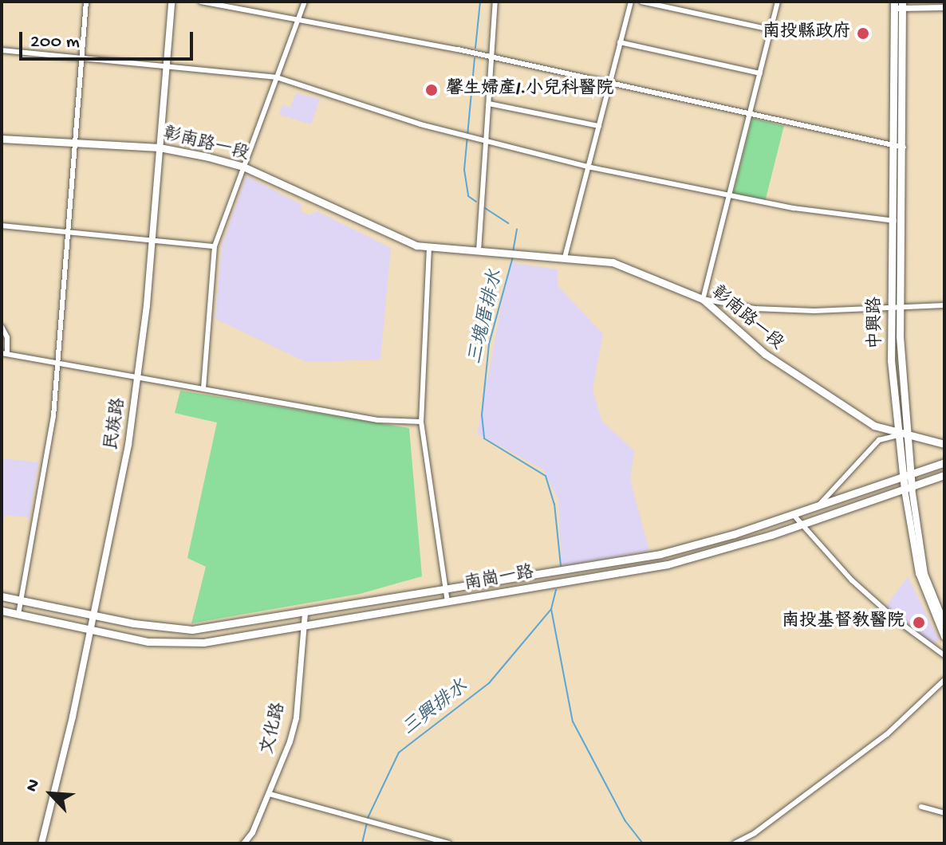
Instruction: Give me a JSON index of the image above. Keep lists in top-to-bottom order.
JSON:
{
  "streets": {
    "main road": [
      "彰南路一段",
      "中興路",
      "民族路",
      "南崗一路"
    ],
    "street": ["文化路"]
  },
  "crossings": [
    ["彰南路一段", "中興路"],
    ["彰南路一段", "民族路"],
    ["中興路", "南崗一路"],
    ["民族路", "南崗一路"],
    ["南崗一路", "文化路"]
  ],
  "water": ["三塊厝排水", "三興排水"],
  "places": ["南投縣政府", "馨生婦產/.小兒科醫院", "南投基督教醫院"],
  "scale_bar": "200 m",
  "north": "top left"
}
